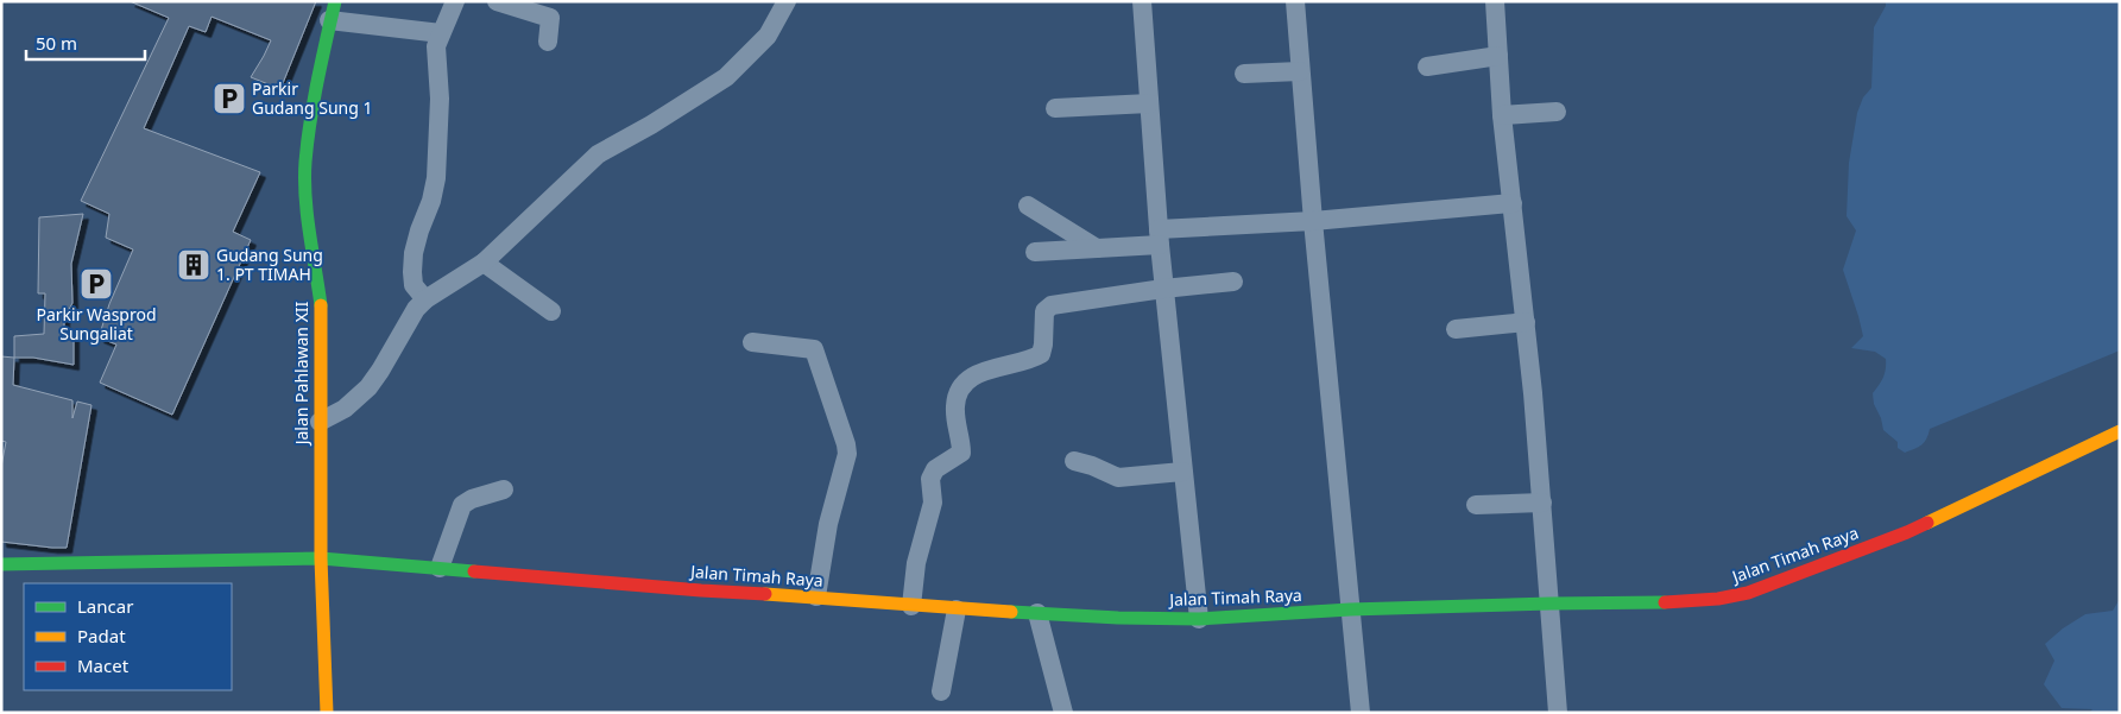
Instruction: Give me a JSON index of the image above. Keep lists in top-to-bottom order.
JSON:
{
  "streets": {
    "street": ["Jalan Pahlawan XII", "Jalan Timah Raya"]
  },
  "crossings": [
    ["Jalan Pahlawan XII", "Jalan Timah Raya"]
  ],
  "places": {
    "parking": ["Parkir Gudang Sung 1", "Parkir Wasprod Sungaliat"],
    "building": ["Gudang Sung 1. PT TIMAH"]
  },
  "legend": ["Lancar", "Padat", "Macet"],
  "scale_bar": "50 m"
}
